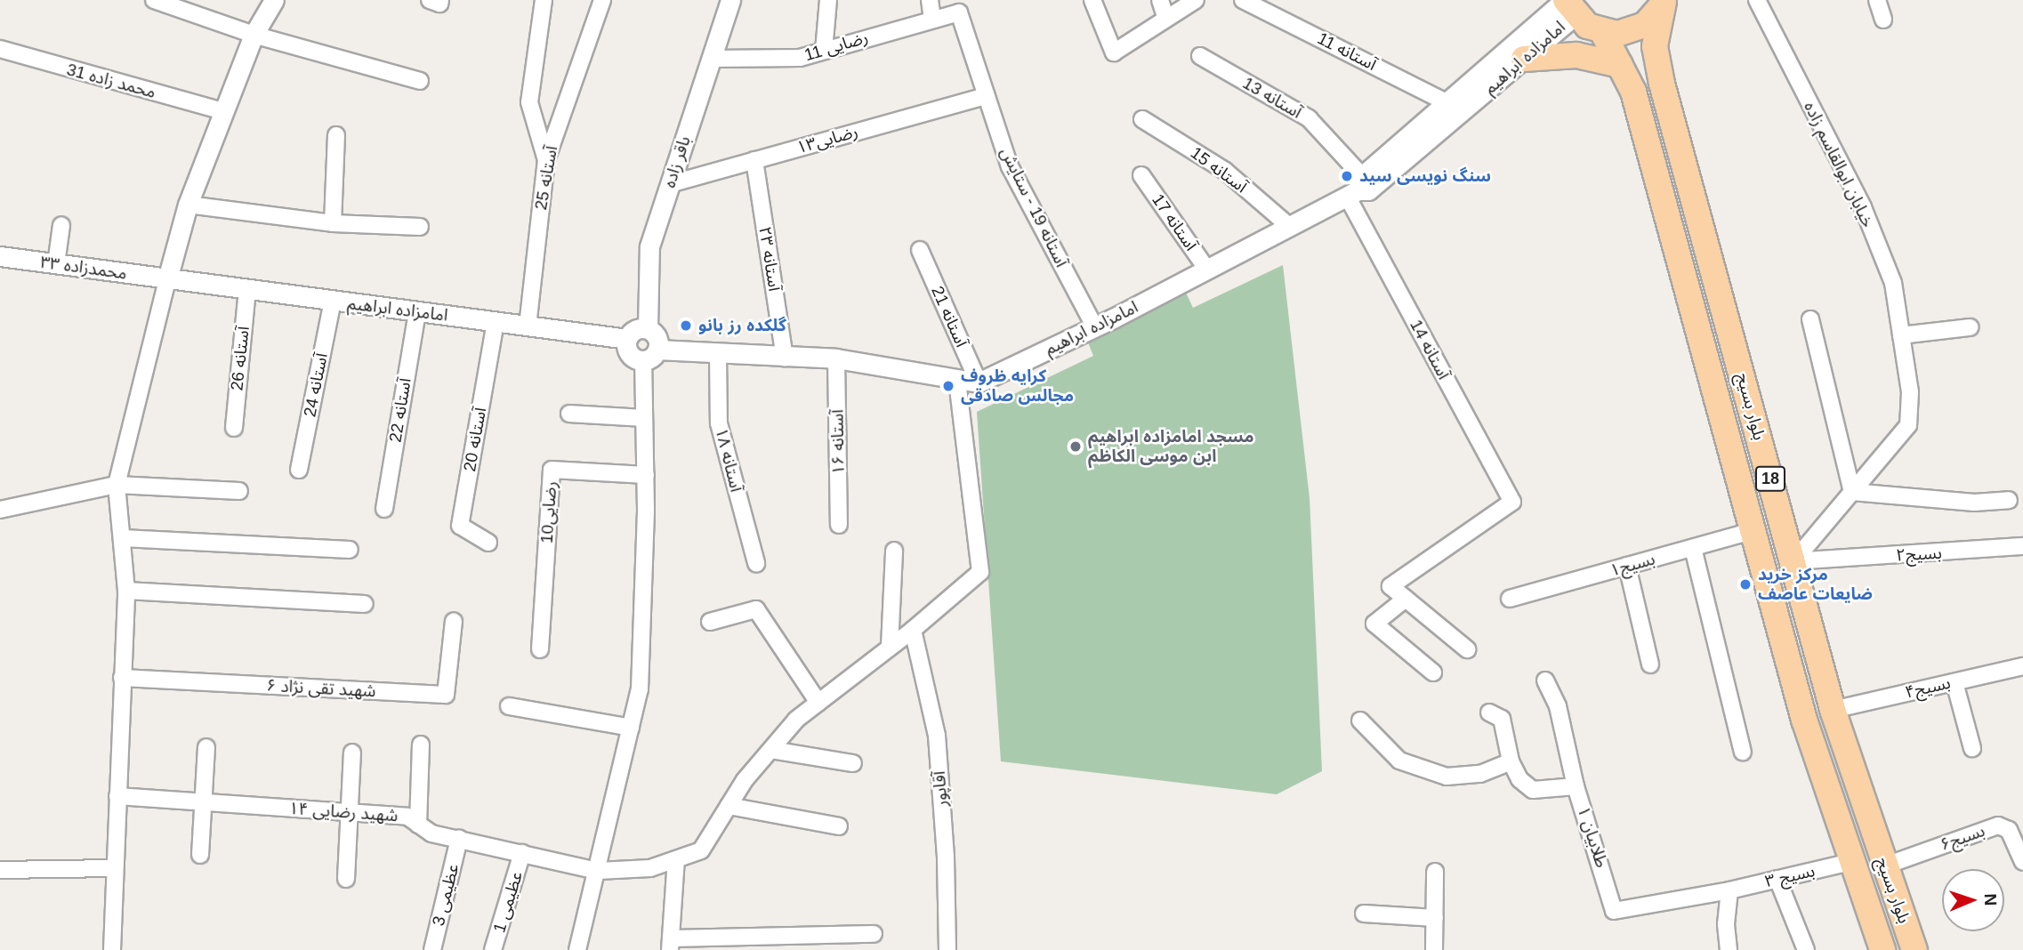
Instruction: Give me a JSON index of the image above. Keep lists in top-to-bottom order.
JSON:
{
  "streets": {
    "main road": ["بلوار بسیج", "18"],
    "street": [
      "رضایی 11",
      "آستانه 11",
      "امامزاده ابراهیم",
      "محمد زاده 31",
      "آستانه 13",
      "رضایی۱۳",
      "باقر زاده",
      "خیابان ابوالقاسم زاده",
      "آستانه 15",
      "آستانه 25",
      "آستانه 19 - ستایش",
      "آستانه 17",
      "آستانه ۲۳",
      "محمدزاده ۳۳",
      "آستانه 21",
      "آستانه 14",
      "آستانه 26",
      "آستانه 24",
      "آستانه 22",
      "آستانه 20",
      "آستانه ۱۶",
      "آستانه ۱۸",
      "رضایی10",
      "بسیج۲",
      "بسیج۱",
      "بسیج۴",
      "شهید تقی نژاد ۶",
      "آقاپور",
      "شهید رضایی ۱۴",
      "طلابیان ۱",
      "بسیج۶",
      "بسیج ۳",
      "عظیمی 3",
      "عظیمی 1"
    ]
  },
  "crossings": [
    ["رضایی 11", "باقر زاده"],
    ["رضایی 11", "آستانه 19 - ستایش"],
    ["آستانه 11", "امامزاده ابراهیم"],
    ["امامزاده ابراهیم", "آستانه 13"],
    ["امامزاده ابراهیم", "باقر زاده"],
    ["امامزاده ابراهیم", "آستانه 15"],
    ["امامزاده ابراهیم", "آستانه 25"],
    ["امامزاده ابراهیم", "آستانه 19 - ستایش"],
    ["امامزاده ابراهیم", "آستانه 17"],
    ["امامزاده ابراهیم", "آستانه ۲۳"],
    ["امامزاده ابراهیم", "محمدزاده ۳۳"],
    ["امامزاده ابراهیم", "آستانه 21"],
    ["امامزاده ابراهیم", "آستانه 14"],
    ["امامزاده ابراهیم", "آستانه 26"],
    ["امامزاده ابراهیم", "آستانه 24"],
    ["امامزاده ابراهیم", "آستانه 22"],
    ["امامزاده ابراهیم", "آستانه 20"],
    ["امامزاده ابراهیم", "آستانه ۱۶"],
    ["امامزاده ابراهیم", "آستانه ۱۸"],
    ["امامزاده ابراهیم", "شهید رضایی ۱۴"],
    ["آستانه 13", "آستانه 14"],
    ["رضایی۱۳", "باقر زاده"],
    ["رضایی۱۳", "آستانه 19 - ستایش"],
    ["رضایی۱۳", "آستانه ۲۳"],
    ["بلوار بسیج", "18"],
    ["بلوار بسیج", "بسیج۲"],
    ["بلوار بسیج", "بسیج۱"],
    ["بلوار بسیج", "بسیج۴"],
    ["بلوار بسیج", "بسیج۶"],
    ["بلوار بسیج", "بسیج ۳"],
    ["آقاپور", "شهید رضایی ۱۴"],
    ["شهید رضایی ۱۴", "عظیمی 3"],
    ["شهید رضایی ۱۴", "عظیمی 1"],
    ["طلابیان ۱", "بسیج ۳"]
  ],
  "places": [
    "سنگ نویسی سید",
    "گلکده رز بانو",
    "کرایه ظروف مجالس صادقی",
    "مسجد امامزاده ابراهیم ابن موسی الکاظم",
    "مرکز خرید ضایعات عاصف"
  ],
  "north": "right"
}
